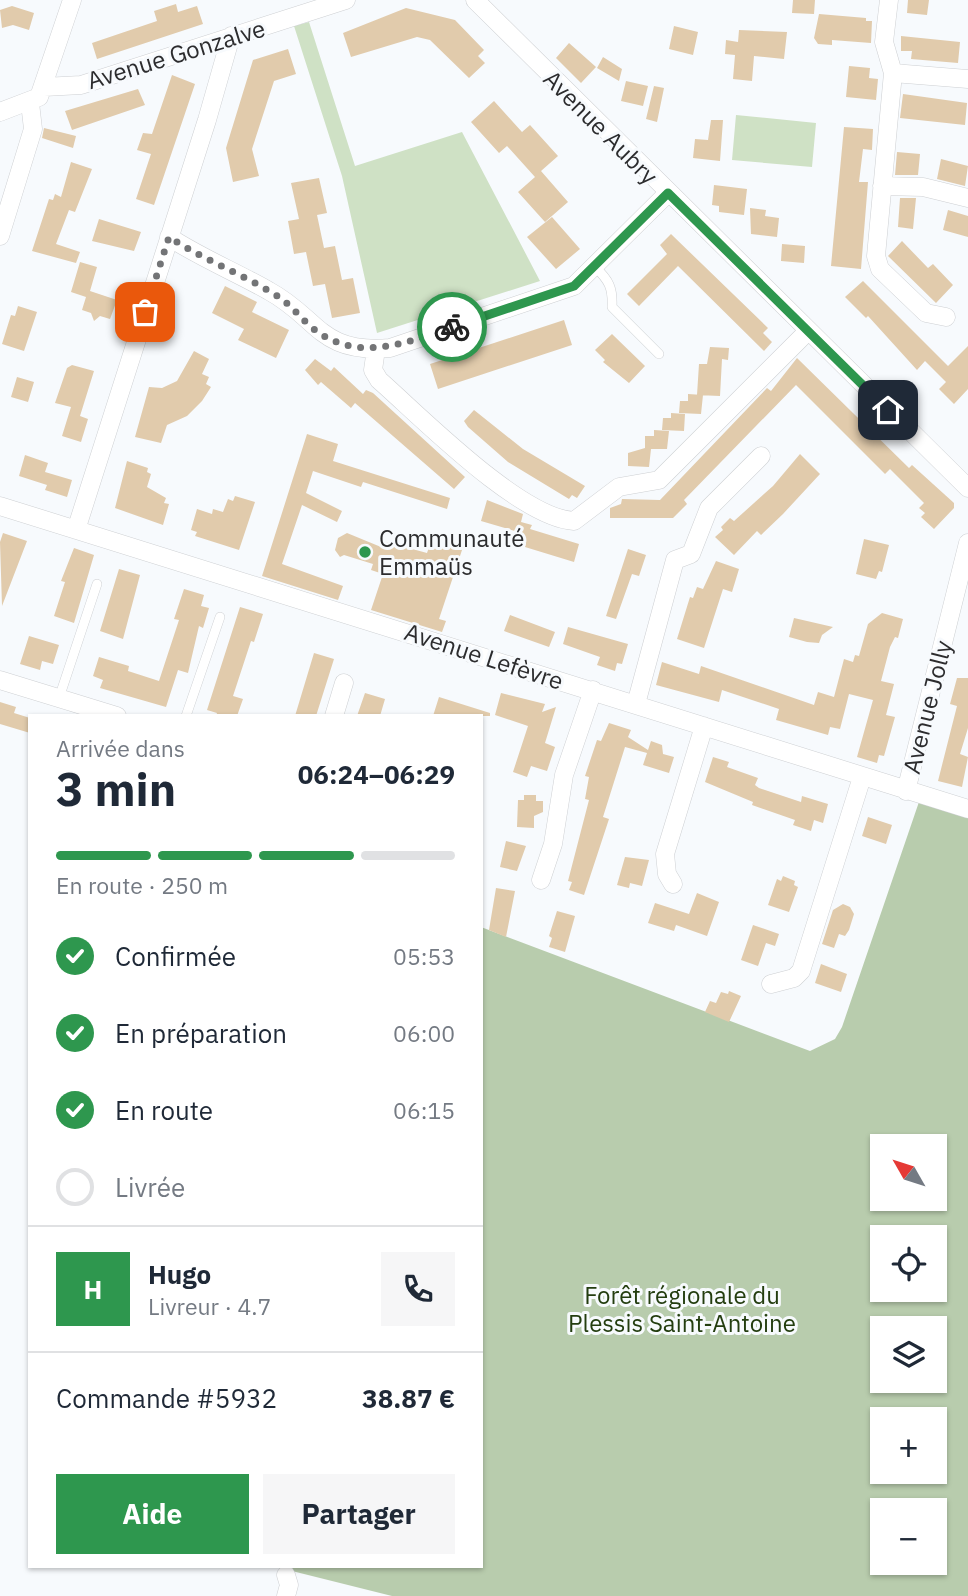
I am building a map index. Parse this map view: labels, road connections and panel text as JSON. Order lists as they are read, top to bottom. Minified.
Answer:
{"streets":{"street":["Avenue Gonzalve","Avenue Aubry","Avenue Lefèvre","Avenue Jolly"]},"crossings":[["Avenue Lefèvre","Avenue Jolly"]],"parks":["Forêt régionale du Plessis Saint-Antoine"],"places":["Communauté Emmaüs"],"north":"top left","page":{"heading":["3 min","Arrivée dans","06:24–06:29"],"panel":["Hugo","Livreur · 4.7","Commande #5932","38.87 €"],"bar":"En route · 250 m","list":[["Confirmée","05:53"],["En préparation","06:00"],["En route","06:15"],"Livrée"],"map_buttons":["+","−"],"round":"H","buttons":["Aide","Partager"]}}
